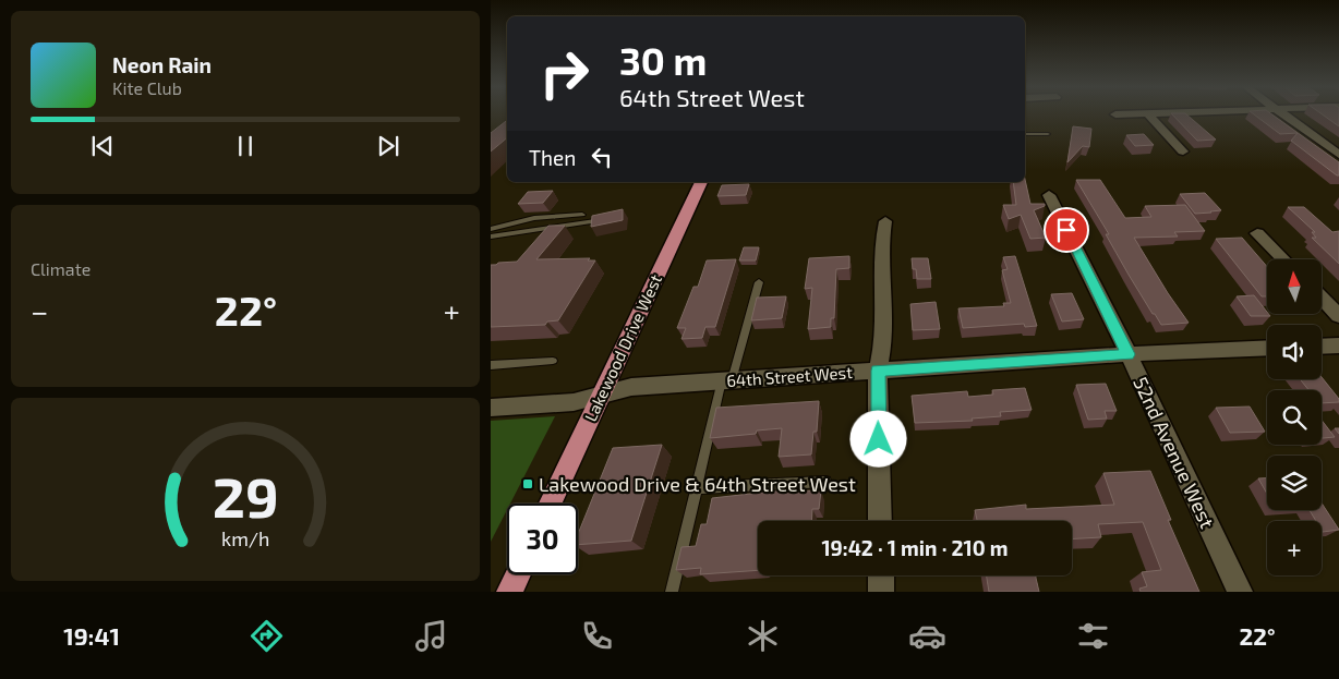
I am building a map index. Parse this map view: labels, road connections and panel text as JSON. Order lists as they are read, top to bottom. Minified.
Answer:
{"streets":{"main road":["Lakewood Drive West"],"street":["64th Street West","52nd Avenue West"]},"crossings":[["Lakewood Drive West","64th Street West"],["64th Street West","52nd Avenue West"]],"places":{"transit":["Lakewood Drive & 64th Street West"]},"north":"top","page":{"turn":["30 m","64th Street West"],"song":["Neon Rain","Kite Club"],"then":"Then","tile":"Climate","map_buttons":"+","heat":["−","22°","+"],"limit":"30","trip":"19:42 · 1 min · 210 m","tabs":["19:41","22°"],"gauge":["29","km/h"]}}
